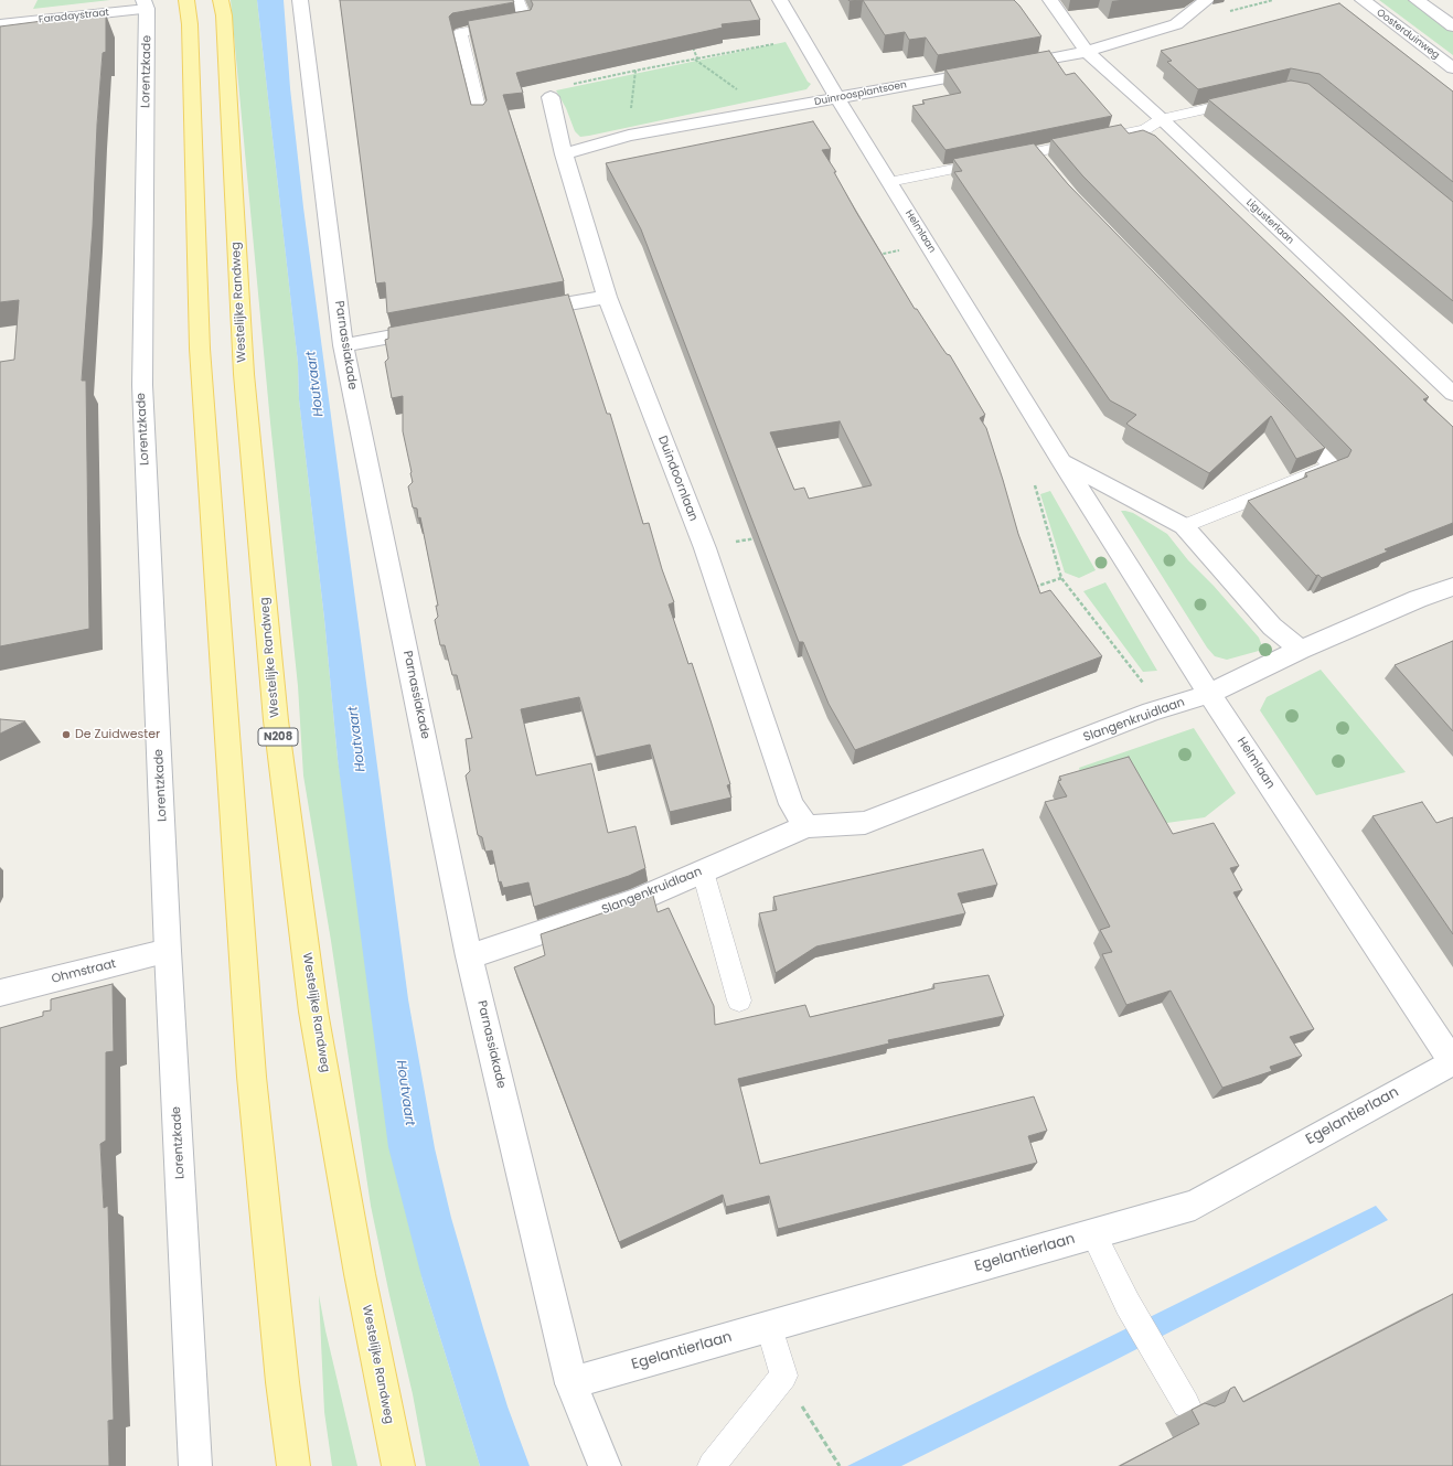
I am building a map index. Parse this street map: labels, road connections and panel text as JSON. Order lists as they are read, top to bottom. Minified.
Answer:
{"streets":{"main road":["Westelijke Randweg","N208"],"street":["Faradaystraat","Oosterduinweg","Lorentzkade","Duinroosplantsoen","Ligusterlaan","Helmlaan","Parnassiakade","Duindoornlaan","Slangenkruidlaan","Ohmstraat","Egelantierlaan"]},"crossings":[["Faradaystraat","Lorentzkade"],["Lorentzkade","Ohmstraat"],["Duinroosplantsoen","Helmlaan"],["Duinroosplantsoen","Duindoornlaan"],["Helmlaan","Slangenkruidlaan"],["Helmlaan","Egelantierlaan"],["Parnassiakade","Slangenkruidlaan"],["Parnassiakade","Egelantierlaan"],["Duindoornlaan","Slangenkruidlaan"]],"water":["Houtvaart"],"places":["De Zuidwester"]}
